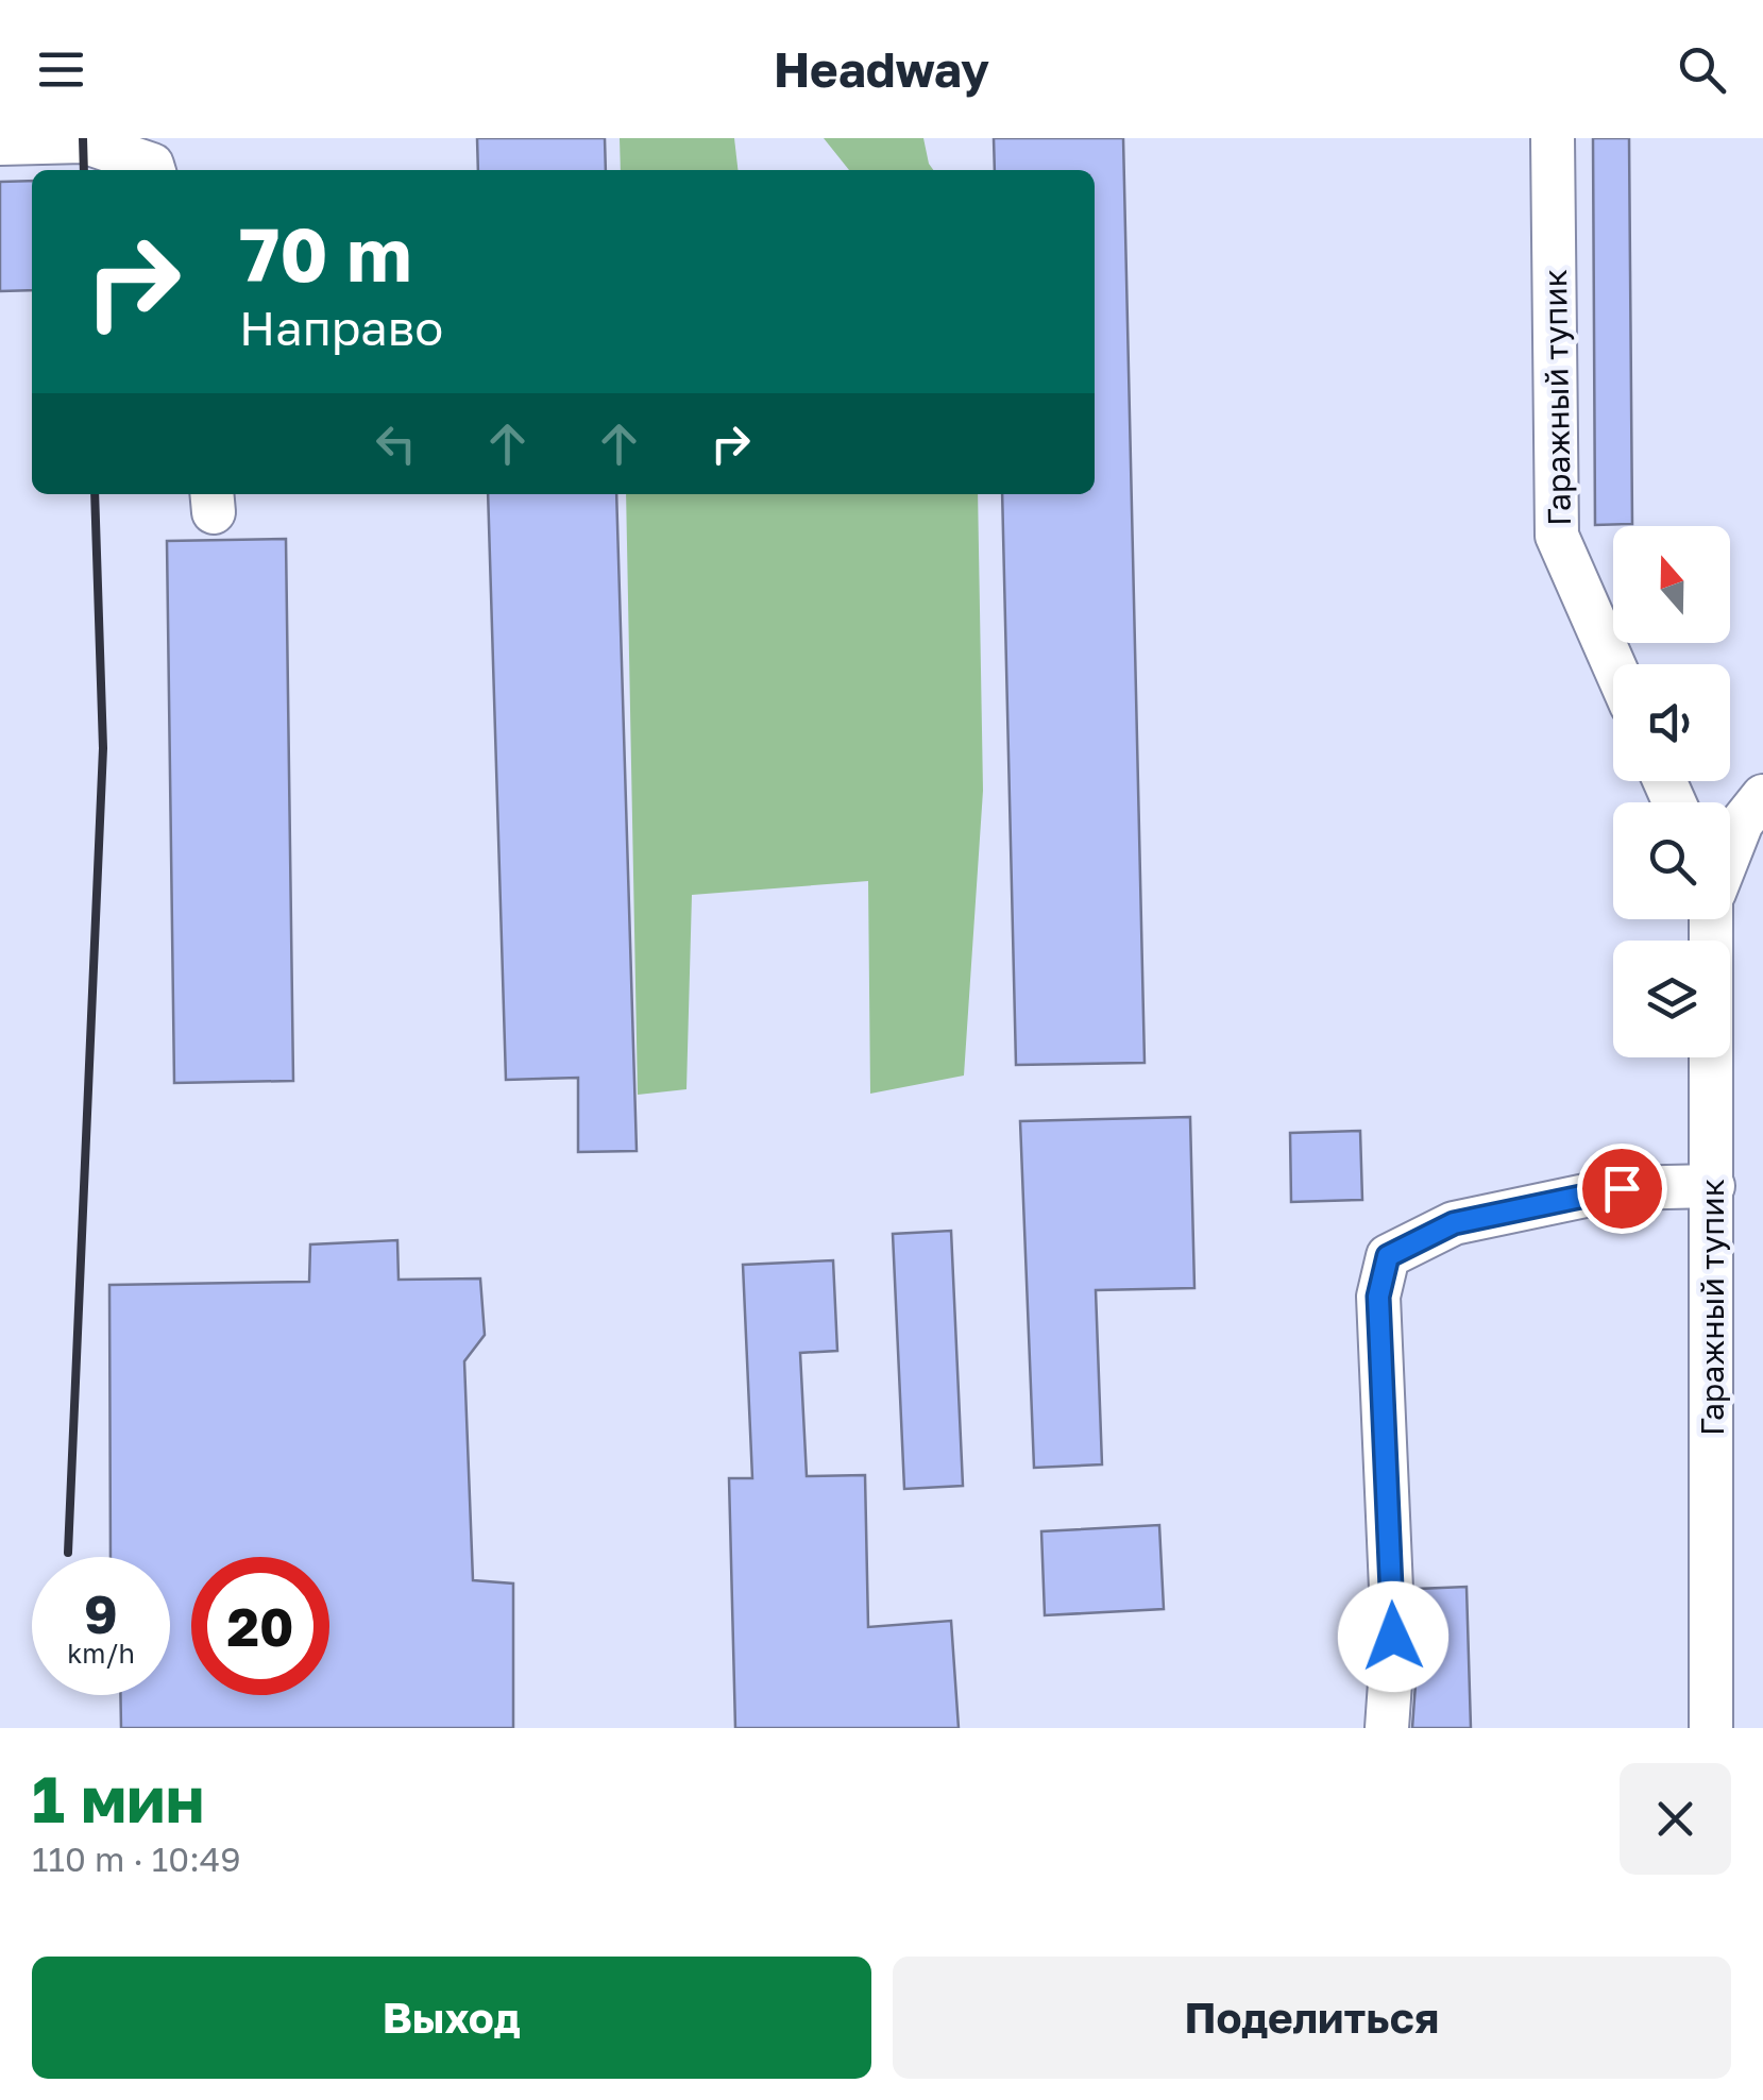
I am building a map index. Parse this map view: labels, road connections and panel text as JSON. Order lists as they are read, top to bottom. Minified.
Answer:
{"streets":{"street":["Гаражный тупик"]},"north":"top","page":{"header":"Headway","turn":["70 m","Направо"],"speed":"9 km/h","limit":"20","heading":["1 мин","110 m · 10:49"],"buttons":["Выход","Поделиться"]}}
